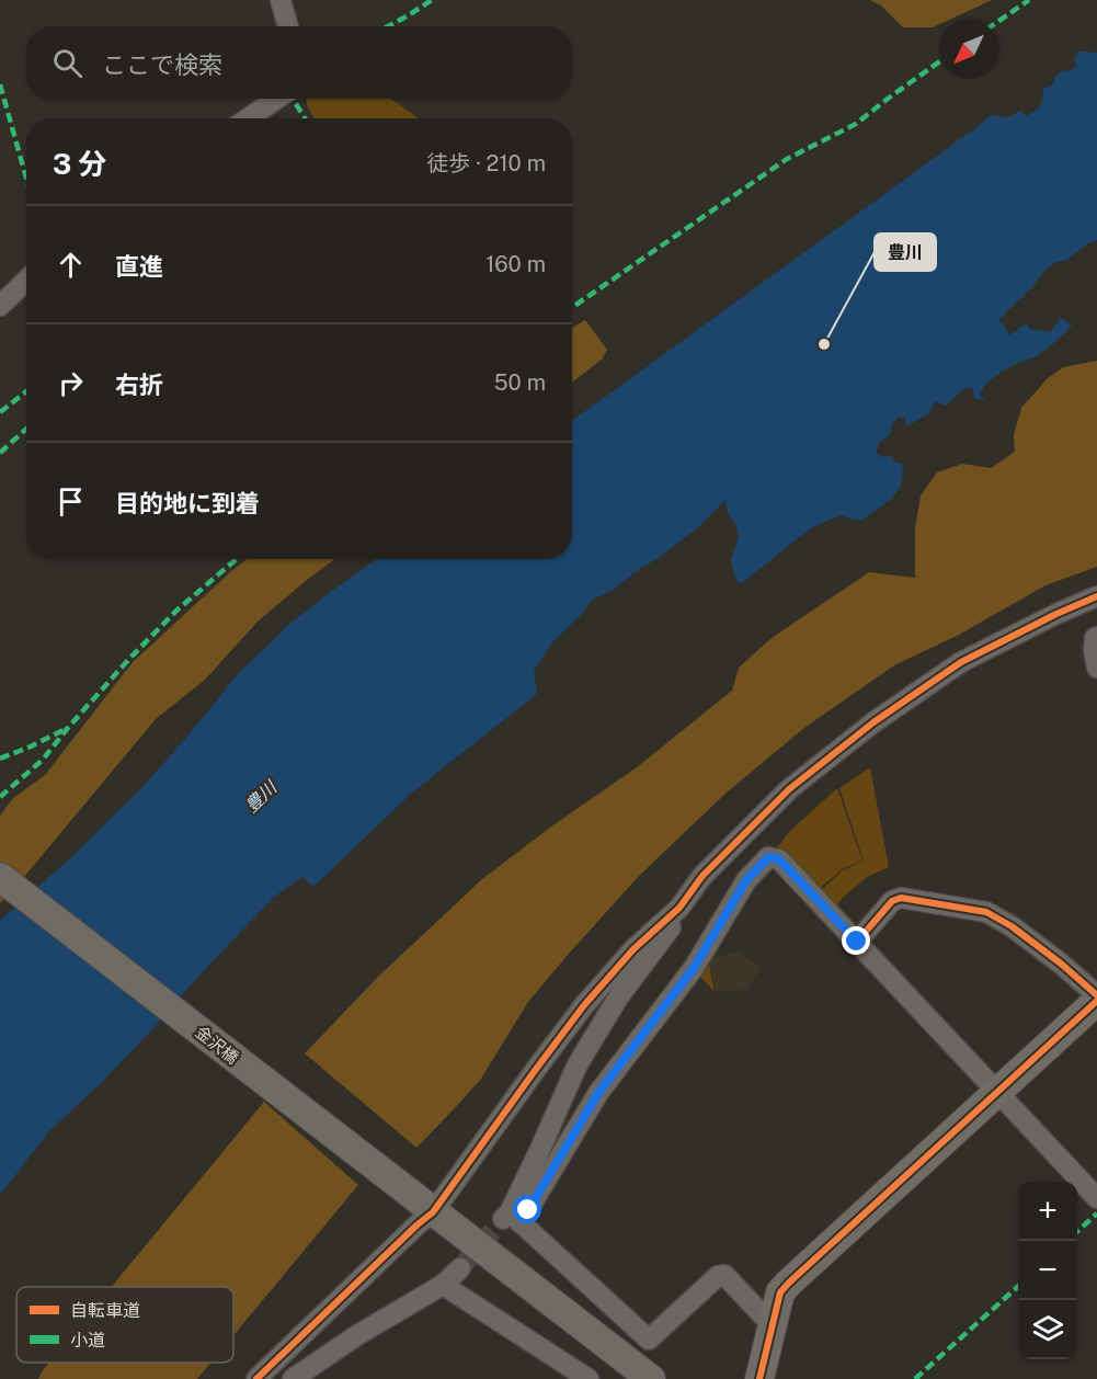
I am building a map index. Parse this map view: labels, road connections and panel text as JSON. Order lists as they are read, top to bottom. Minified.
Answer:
{"streets":{"main road":["金沢橋"]},"water":["豊川"],"places":["豊川"],"legend":["自転車道","小道"],"north":"bottom left","page":{"search":"ここで検索","heading":["3 分","徒歩 · 210 m"],"list":[["直進","160 m"],["右折","50 m"],"目的地に到着"],"map_buttons":["+","−"]}}
